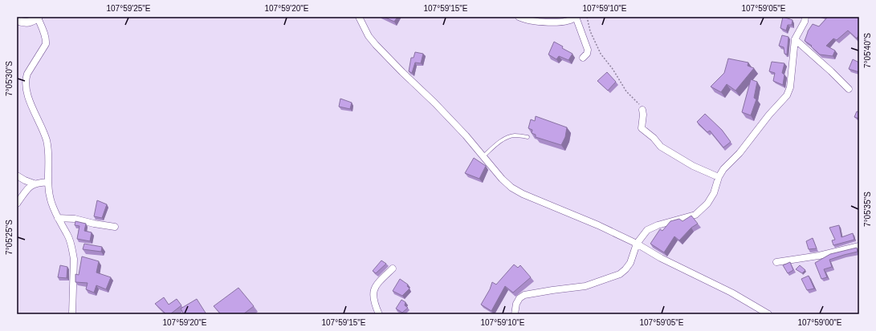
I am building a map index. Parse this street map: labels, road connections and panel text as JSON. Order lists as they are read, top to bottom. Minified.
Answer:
{"coordinates":["107°59'25\"E","107°59'20\"E","107°59'15\"E","107°59'10\"E","107°59'05\"E","7°05'40\"S","7°05'30\"S","7°05'35\"S","7°05'25\"S","107°59'00\"E"]}
